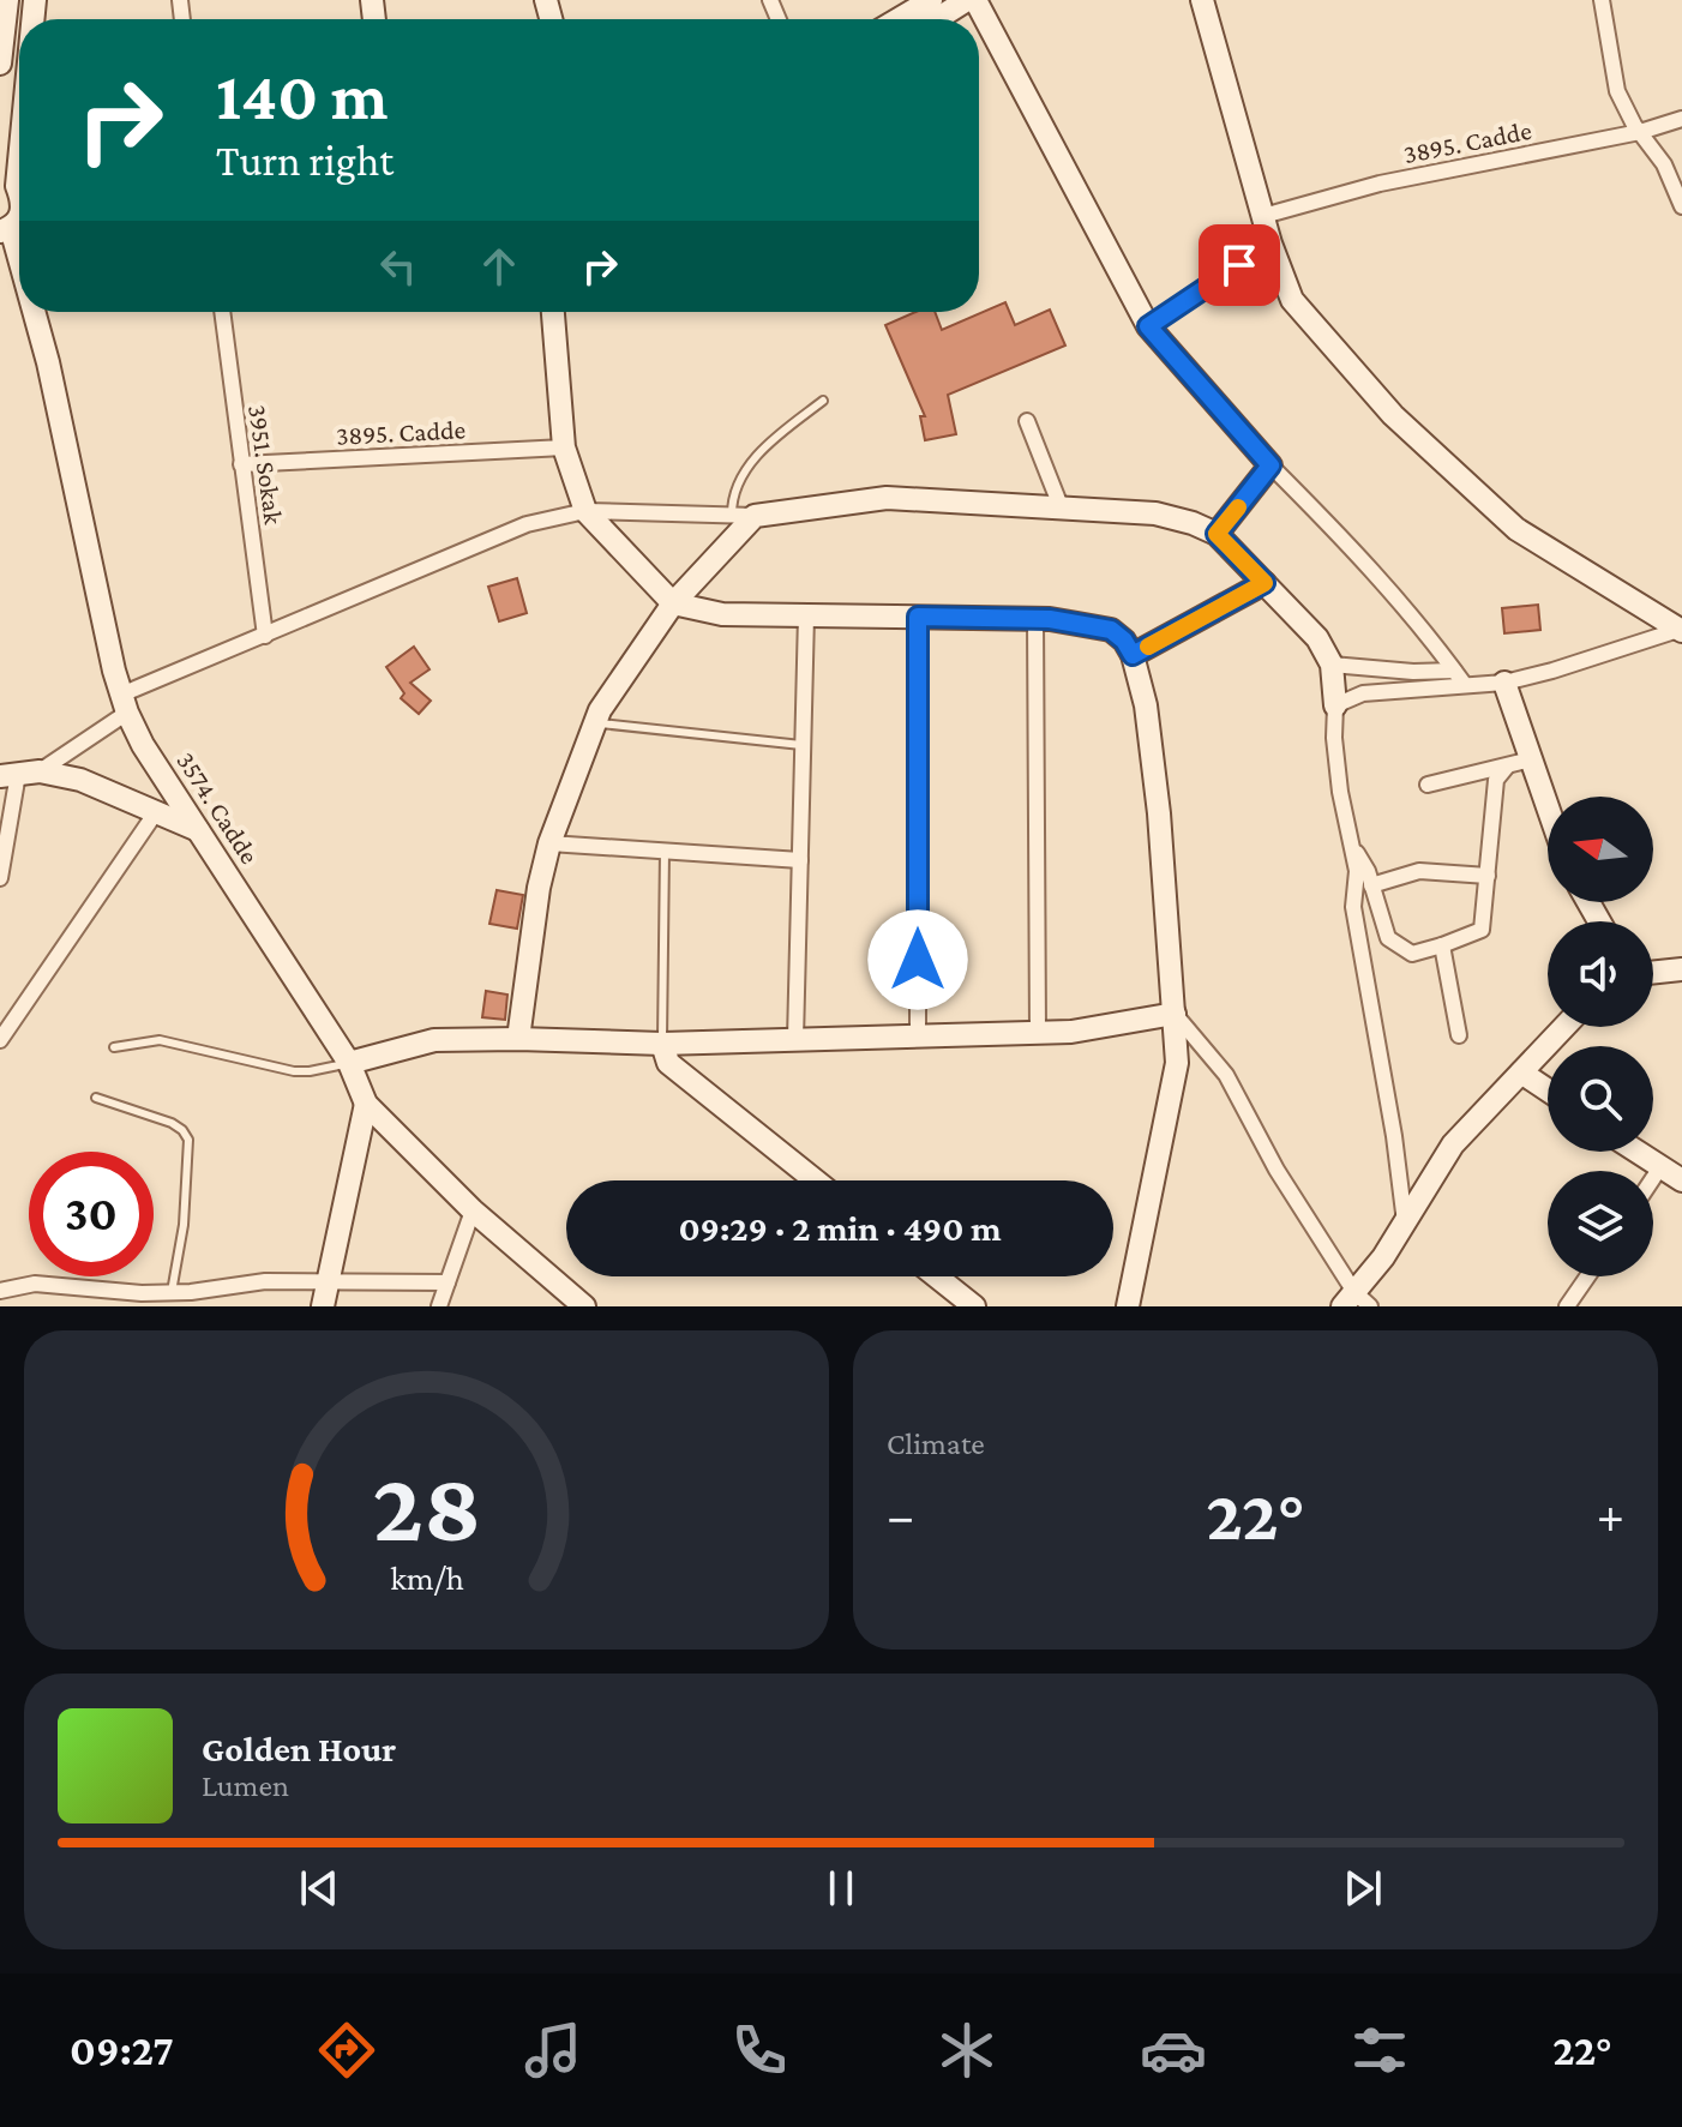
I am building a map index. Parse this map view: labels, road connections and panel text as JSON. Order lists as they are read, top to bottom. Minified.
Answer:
{"streets":{"street":["3895. Cadde","3951. Sokak","3574. Cadde"]},"crossings":[["3895. Cadde","3951. Sokak"]],"north":"left","page":{"turn":["140 m","Turn right"],"limit":"30","trip":"09:29 · 2 min · 490 m","tile":"Climate","heat":["−","22°","+"],"song":["Golden Hour","Lumen"],"tabs":["09:27","22°"],"gauge":["28","km/h"]}}
